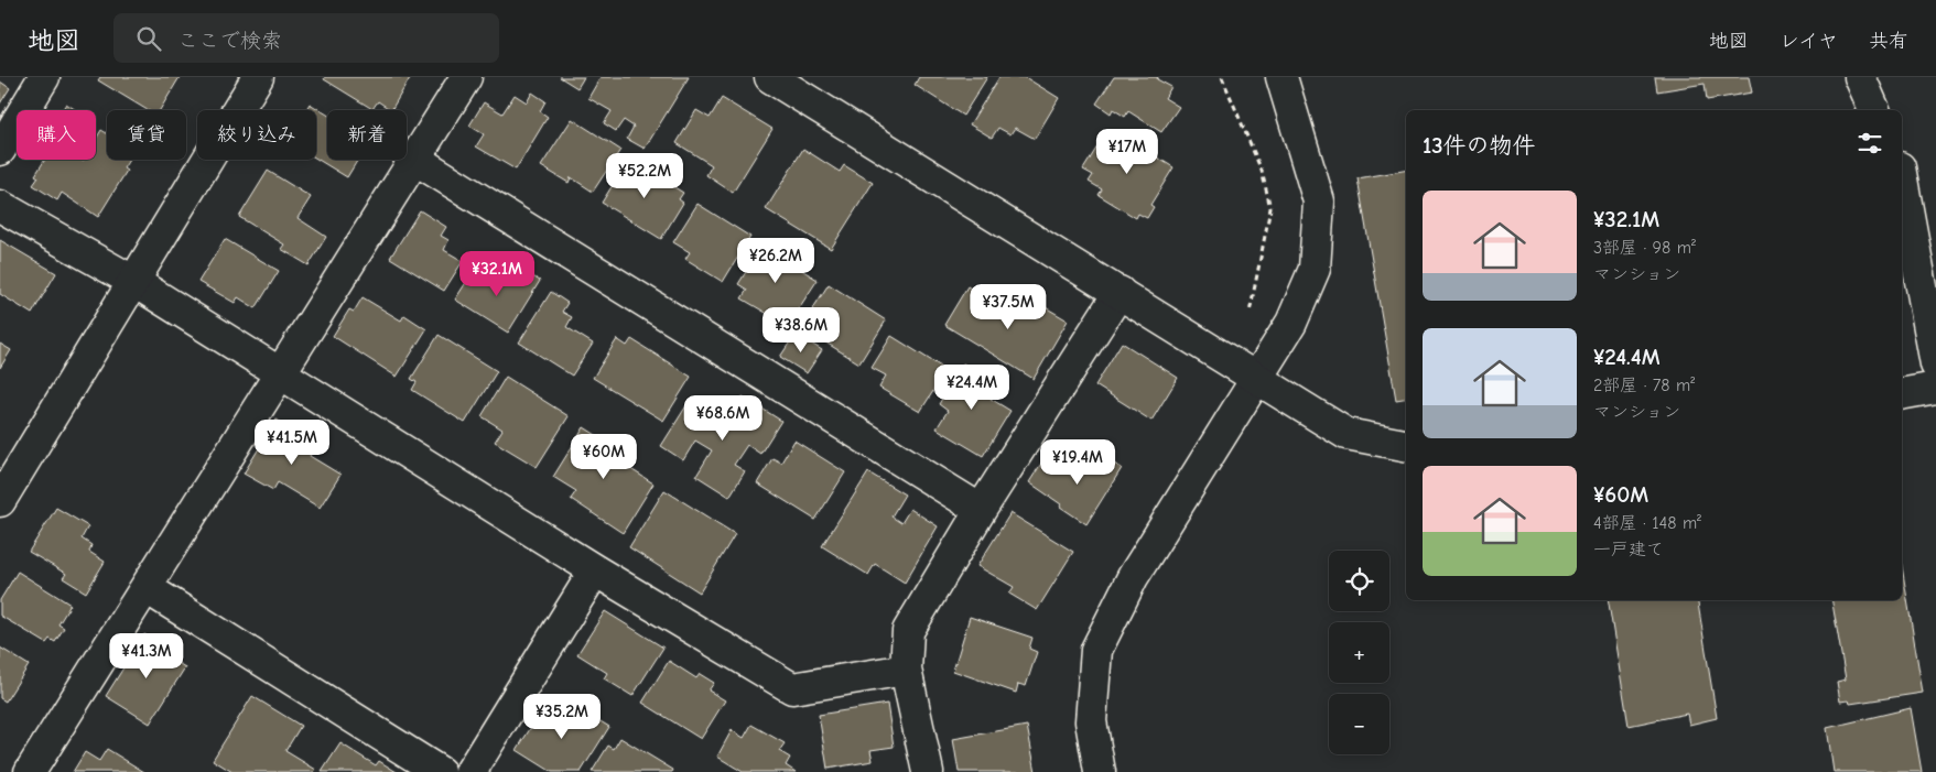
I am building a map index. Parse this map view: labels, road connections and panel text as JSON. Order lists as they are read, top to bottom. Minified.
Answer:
{"page":{"header":"地図","search":"ここで検索","nav":["地図","レイヤ","共有"],"chip":["購入","賃貸","絞り込み","新着"],"heading":"13件の物件","price":["¥17M","¥52.2M","¥26.2M","¥32.1M","¥37.5M","¥38.6M","¥24.4M","¥68.6M","¥41.5M","¥60M","¥19.4M","¥41.3M","¥35.2M"],"list":[{"name":"¥32.1M","note":"3部屋 · 98 m² · マンション"},{"name":"¥24.4M","note":"2部屋 · 78 m² · マンション"},{"name":"¥60M","note":"4部屋 · 148 m² · 一戸建て"}],"map_buttons":["+","−"]}}
